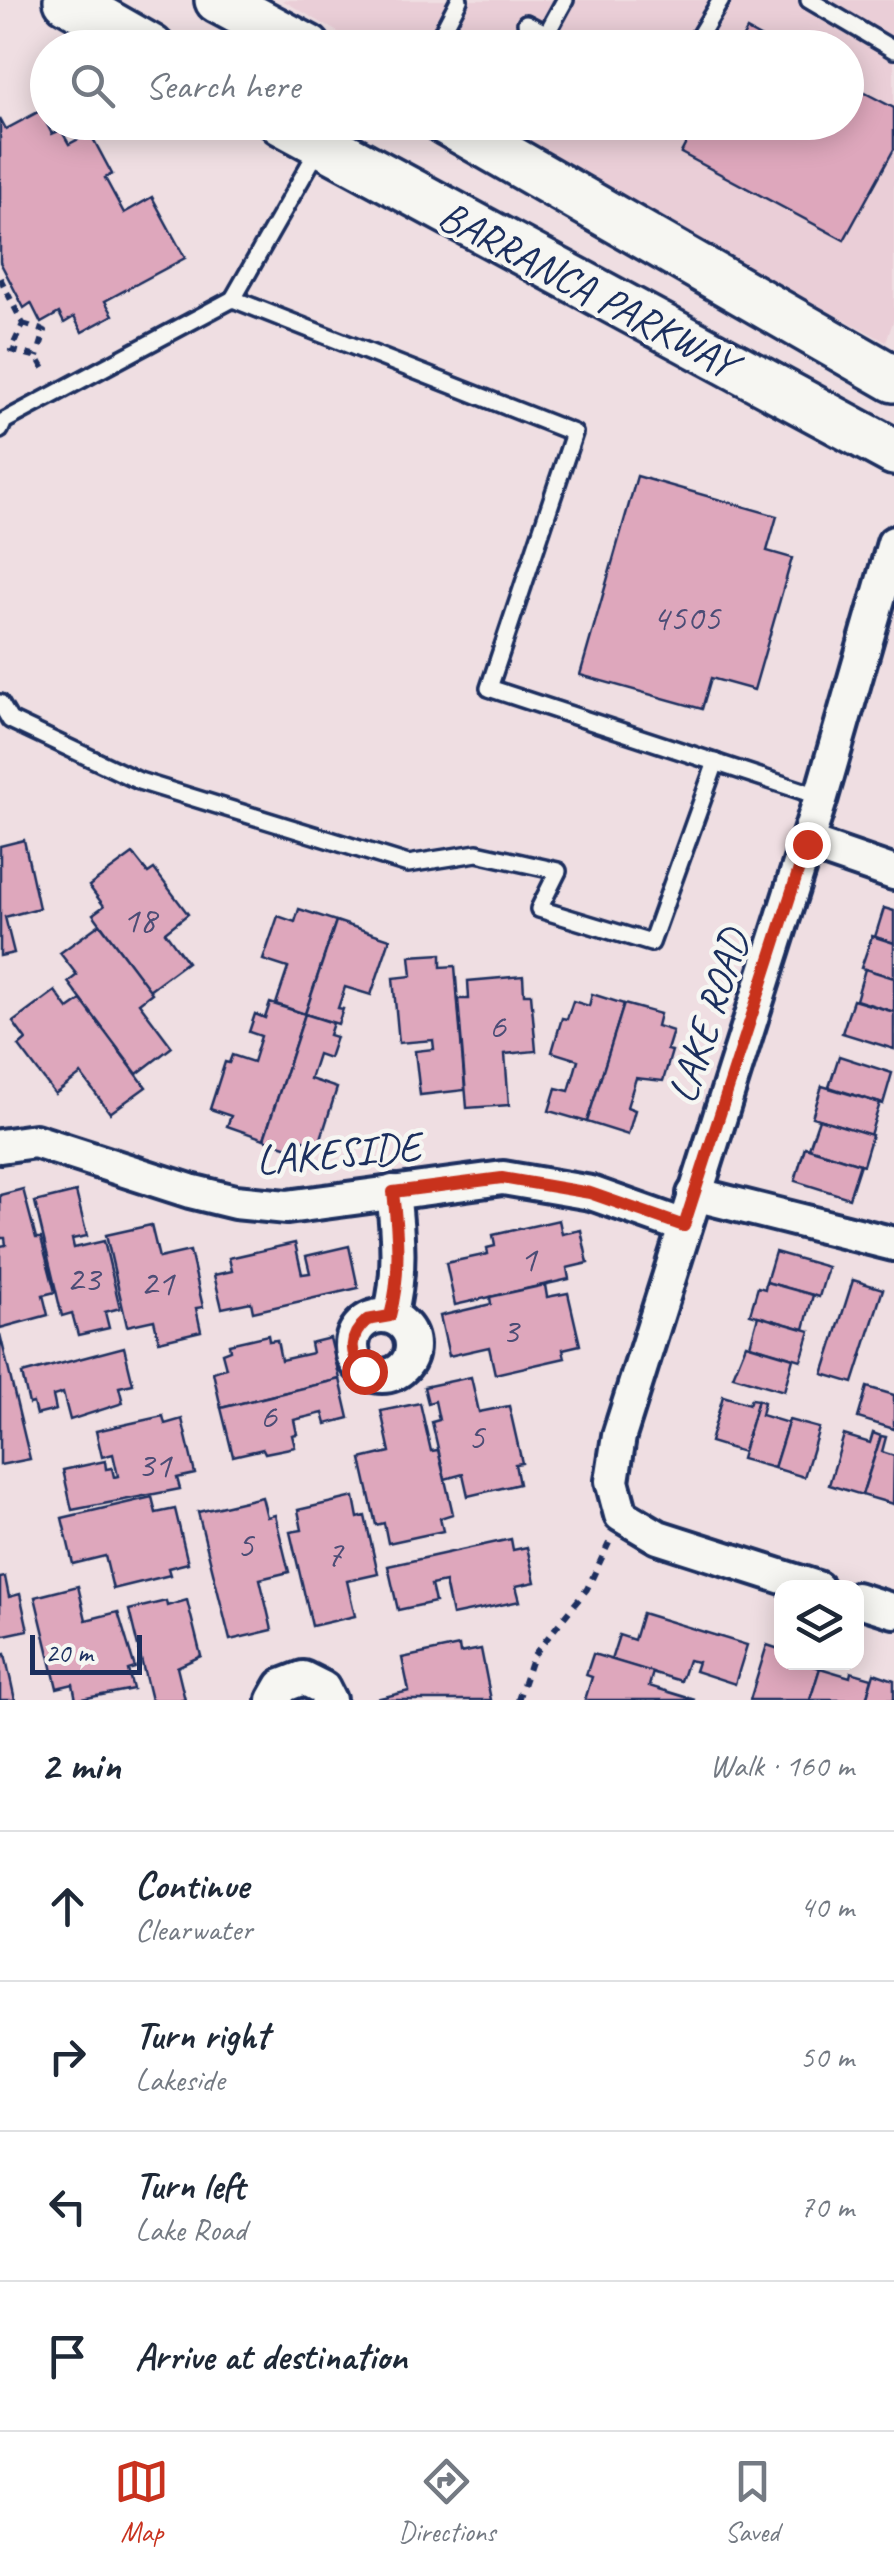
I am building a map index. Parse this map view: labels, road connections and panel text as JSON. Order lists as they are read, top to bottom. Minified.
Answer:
{"streets":{"main road":["BARRANCA PARKWAY"],"street":["LAKE ROAD","LAKESIDE"]},"crossings":[["LAKE ROAD","LAKESIDE"]],"house_numbers":["4505","18","6","1","23","21","3","6","5","31","5","7"],"scale_bar":"20 m","page":{"search":"Search here","scale":"20 m","heading":["2 min","Walk · 160 m"],"list":[["Continue","Clearwater","40 m"],["Turn right","Lakeside","50 m"],["Turn left","Lake Road","70 m"],"Arrive at destination"],"nav":["Map","Directions","Saved"]}}
